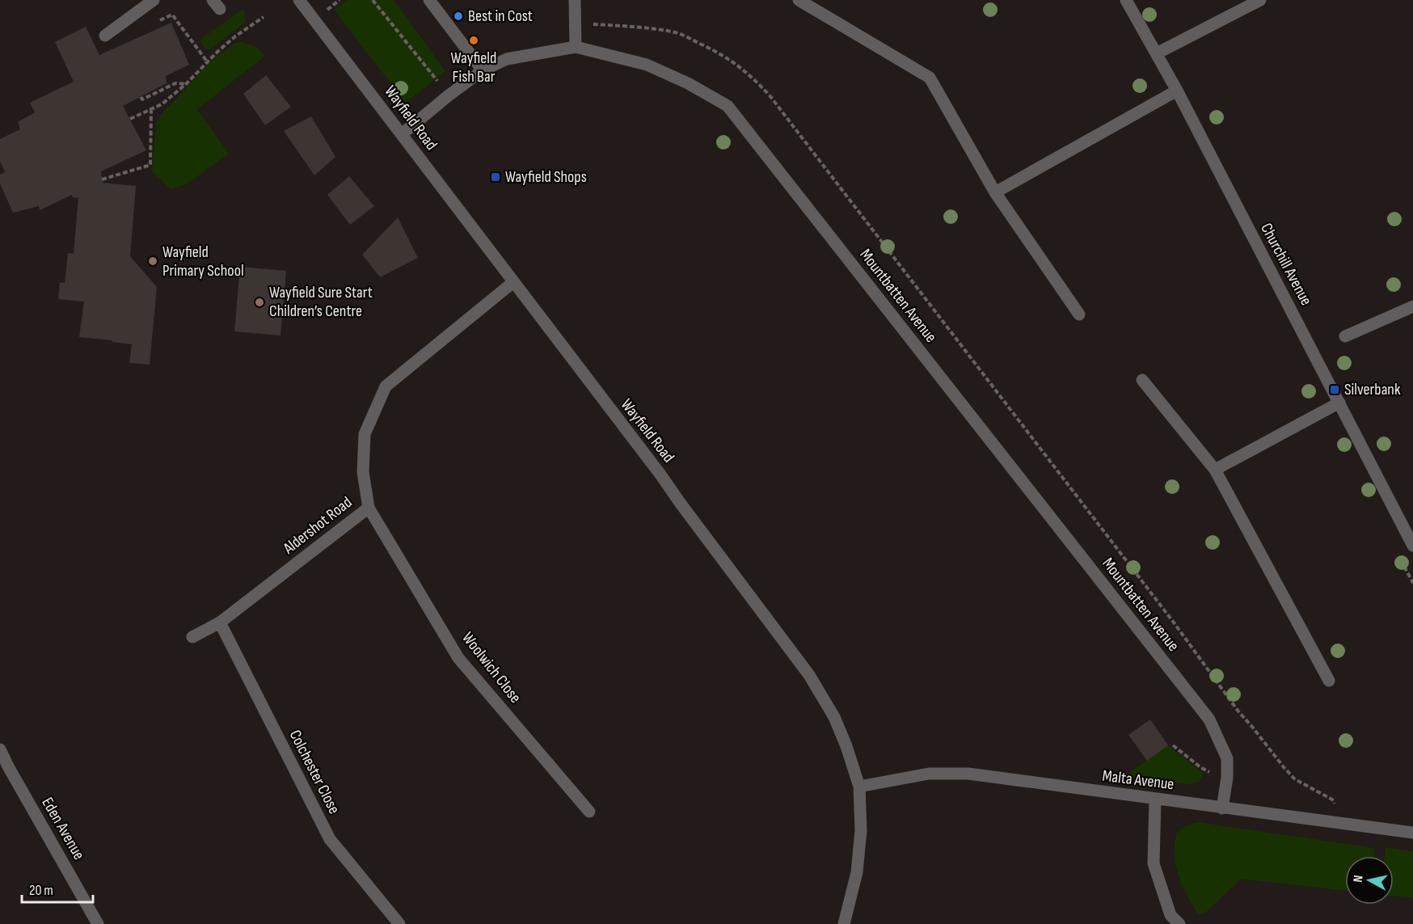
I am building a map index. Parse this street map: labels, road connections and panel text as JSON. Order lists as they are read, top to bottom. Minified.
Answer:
{"streets":{"street":["Wayfield Road","Churchill Avenue","Mountbatten Avenue","Aldershot Road","Woolwich Close","Colchester Close","Malta Avenue","Eden Avenue"]},"crossings":[["Wayfield Road","Mountbatten Avenue"],["Wayfield Road","Aldershot Road"],["Wayfield Road","Malta Avenue"],["Mountbatten Avenue","Malta Avenue"],["Aldershot Road","Woolwich Close"],["Aldershot Road","Colchester Close"]],"places":{"other":["Best in Cost","Wayfield Fish Bar","Wayfield Primary School","Wayfield Sure Start Children’s Centre"],"transit":["Wayfield Shops","Silverbank"]},"scale_bar":"20 m","north":"left"}
